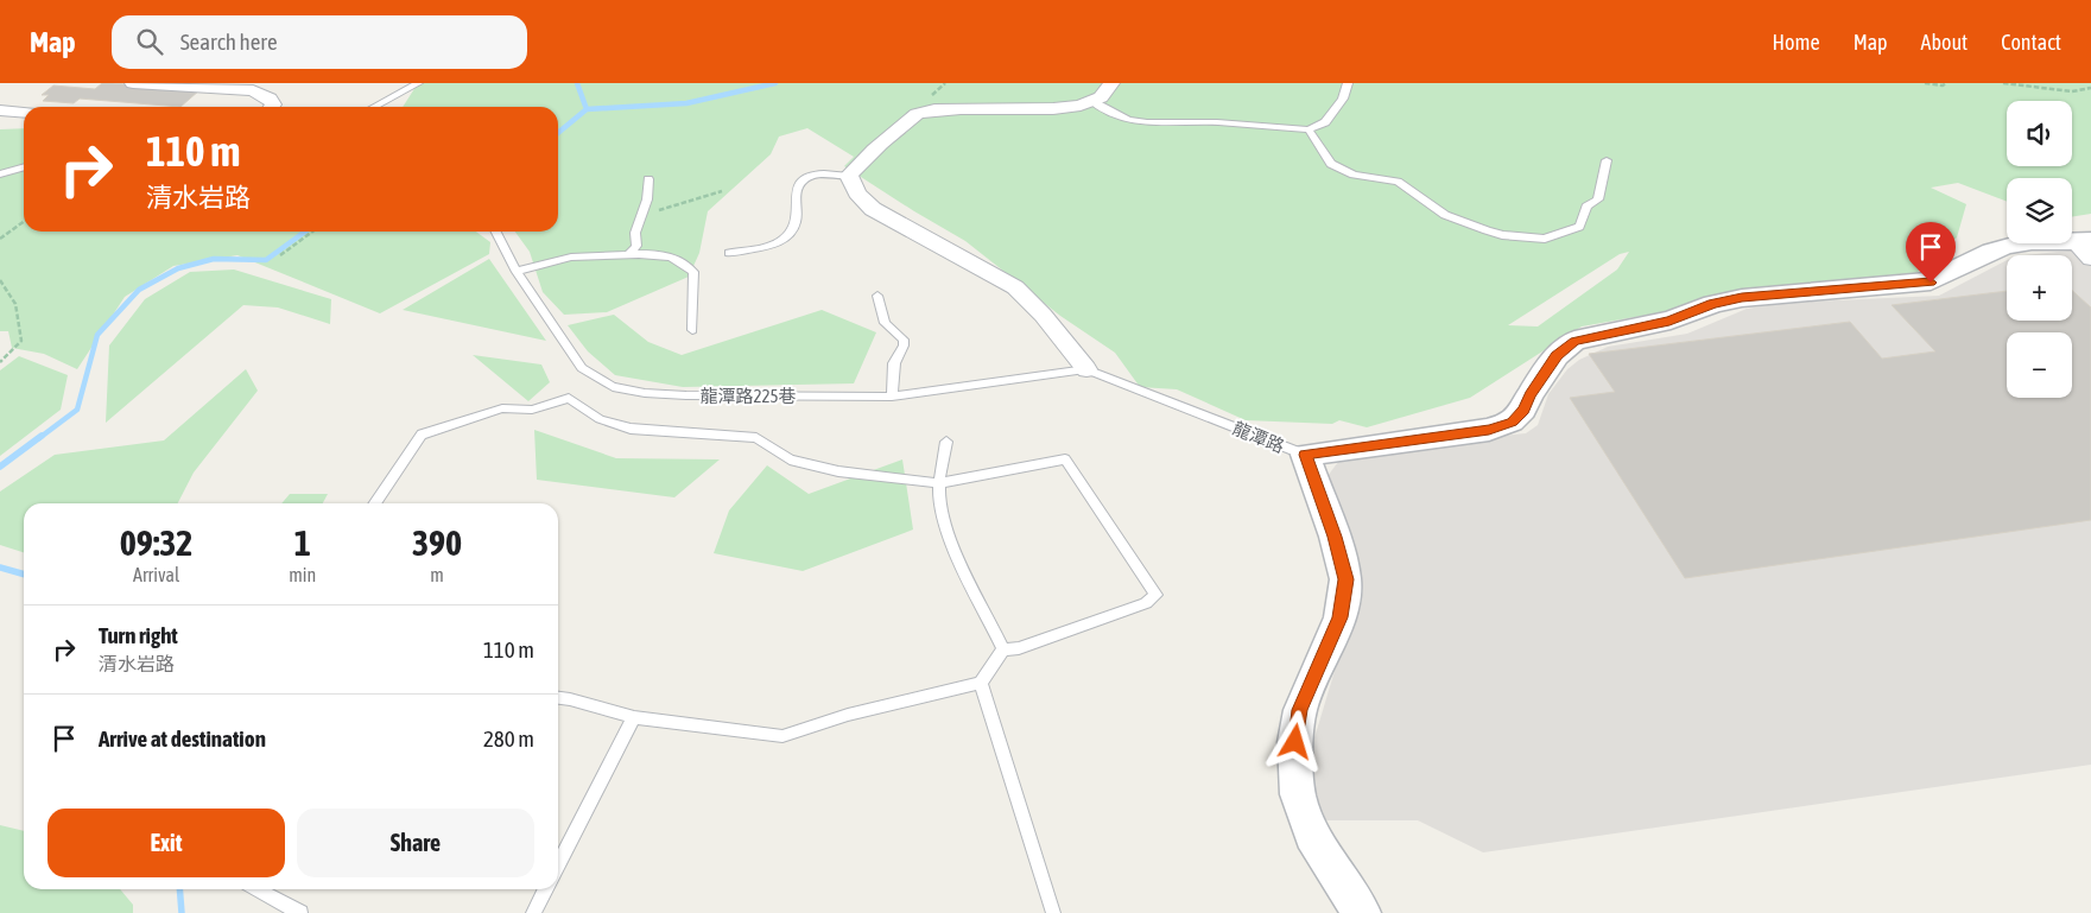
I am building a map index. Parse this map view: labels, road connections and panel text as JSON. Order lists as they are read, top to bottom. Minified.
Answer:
{"streets":{"street":["龍潭路"],"lane":["龍潭路225巷"]},"crossings":[["龍潭路225巷","龍潭路"]],"page":{"header":"Map","search":"Search here","nav":["Home","Map","About","Contact"],"map_buttons":["+","−"],"turn":["110 m","清水岩路"],"eta":["09:32","Arrival","1","min","390","m"],"list":[{"name":"Turn right","note":"清水岩路","value":"110 m"},{"name":"Arrive at destination","value":"280 m"}],"buttons":["Exit","Share"]}}
